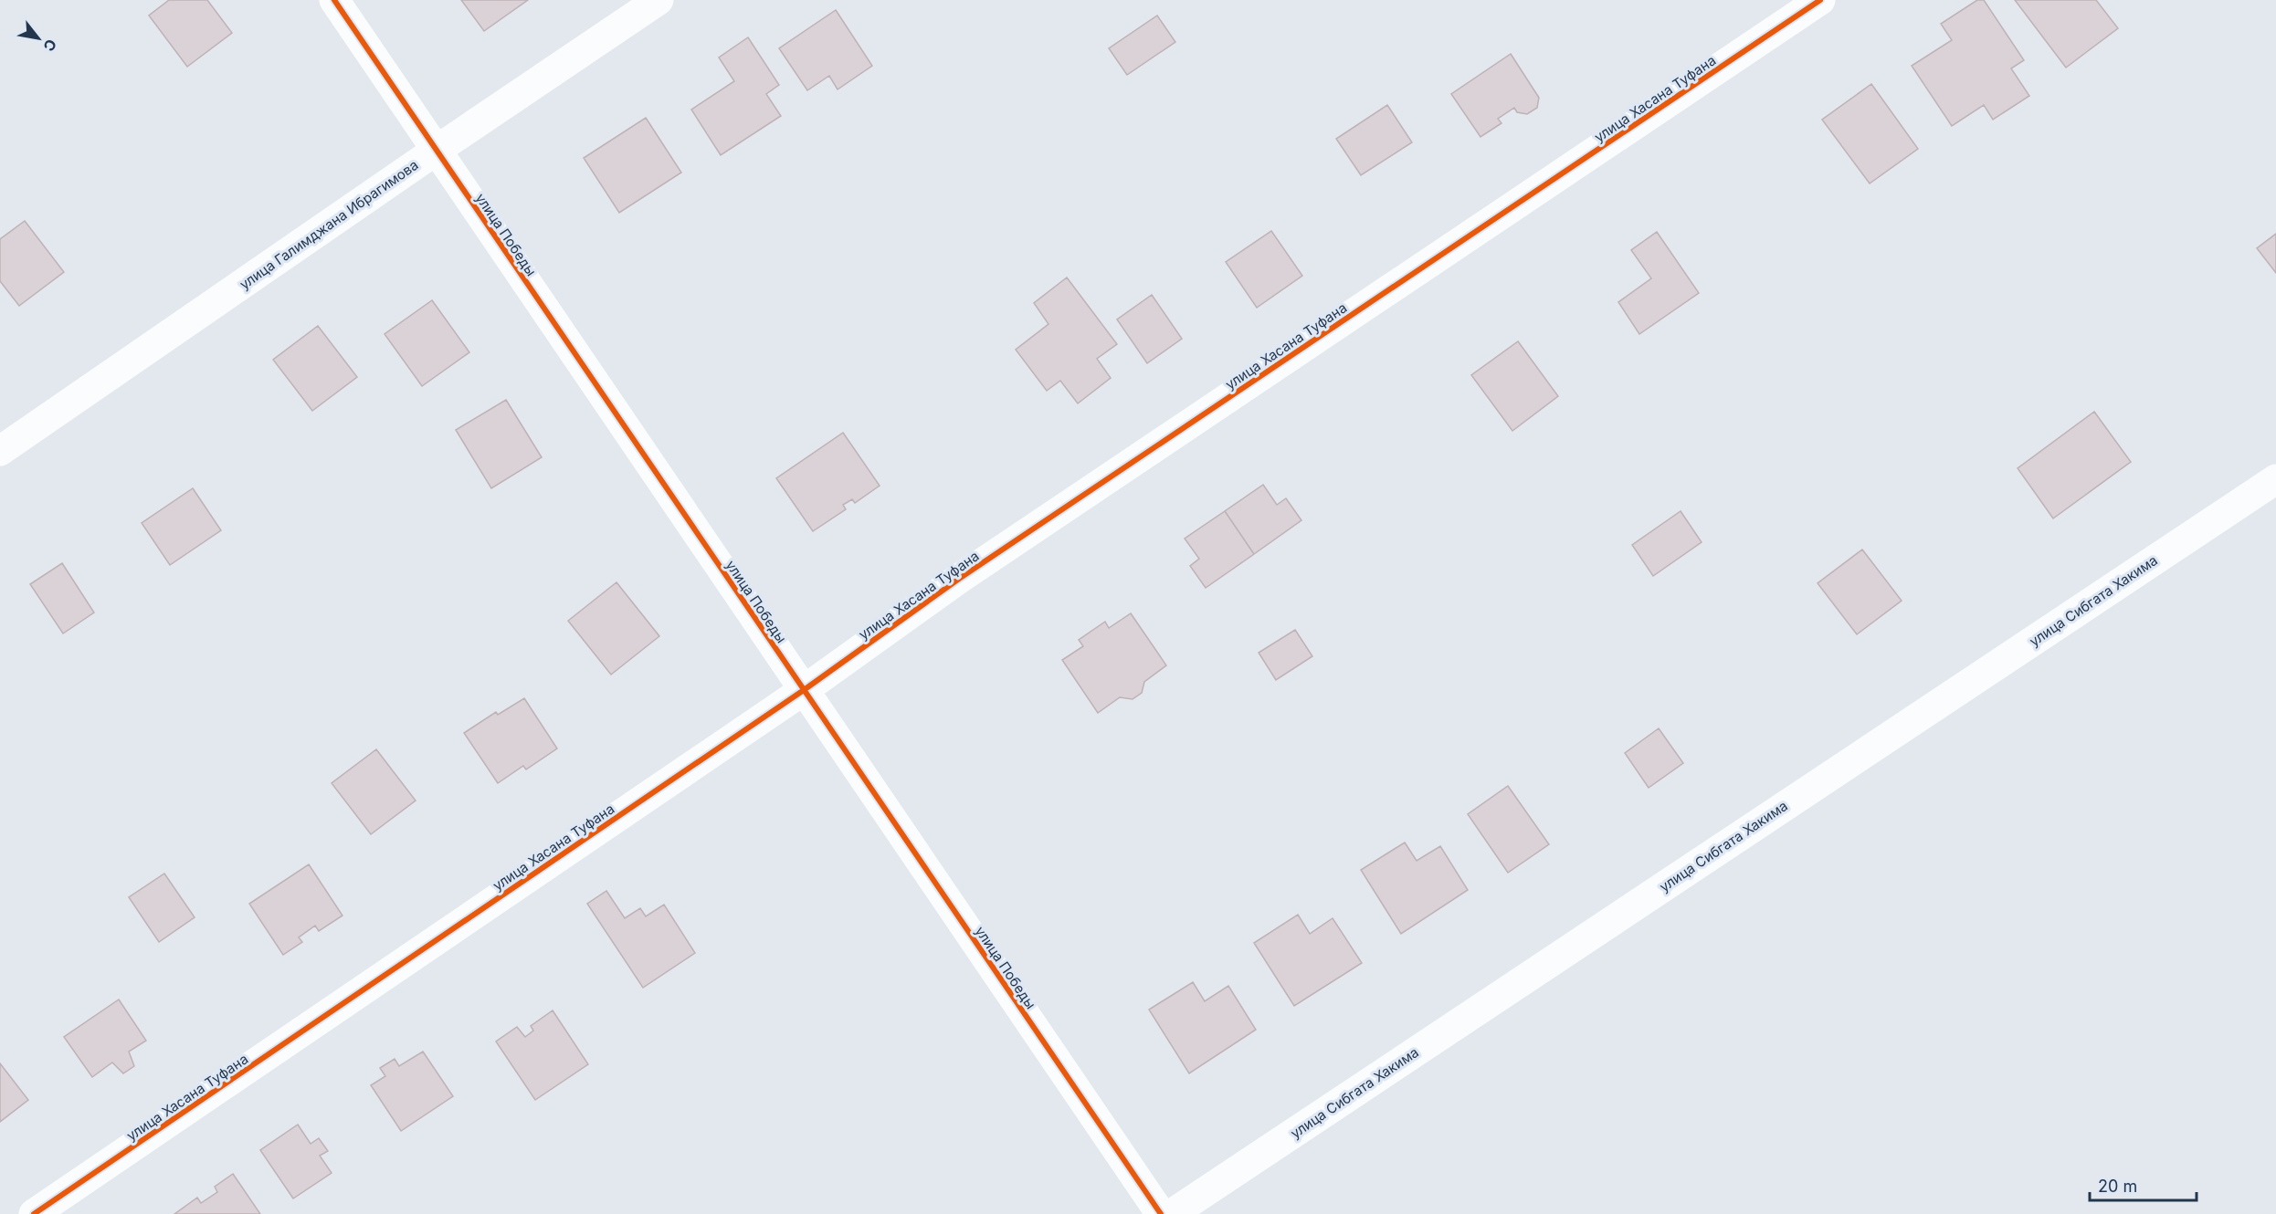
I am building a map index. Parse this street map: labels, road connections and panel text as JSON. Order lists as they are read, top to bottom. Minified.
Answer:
{"streets":{"street":["улица Хасана Туфана","улица Галимджана Ибрагимова","улица Победы","улица Сибгата Хакима"]},"crossings":[["улица Хасана Туфана","улица Победы"],["улица Галимджана Ибрагимова","улица Победы"]],"scale_bar":"20 m","north":"bottom right"}
